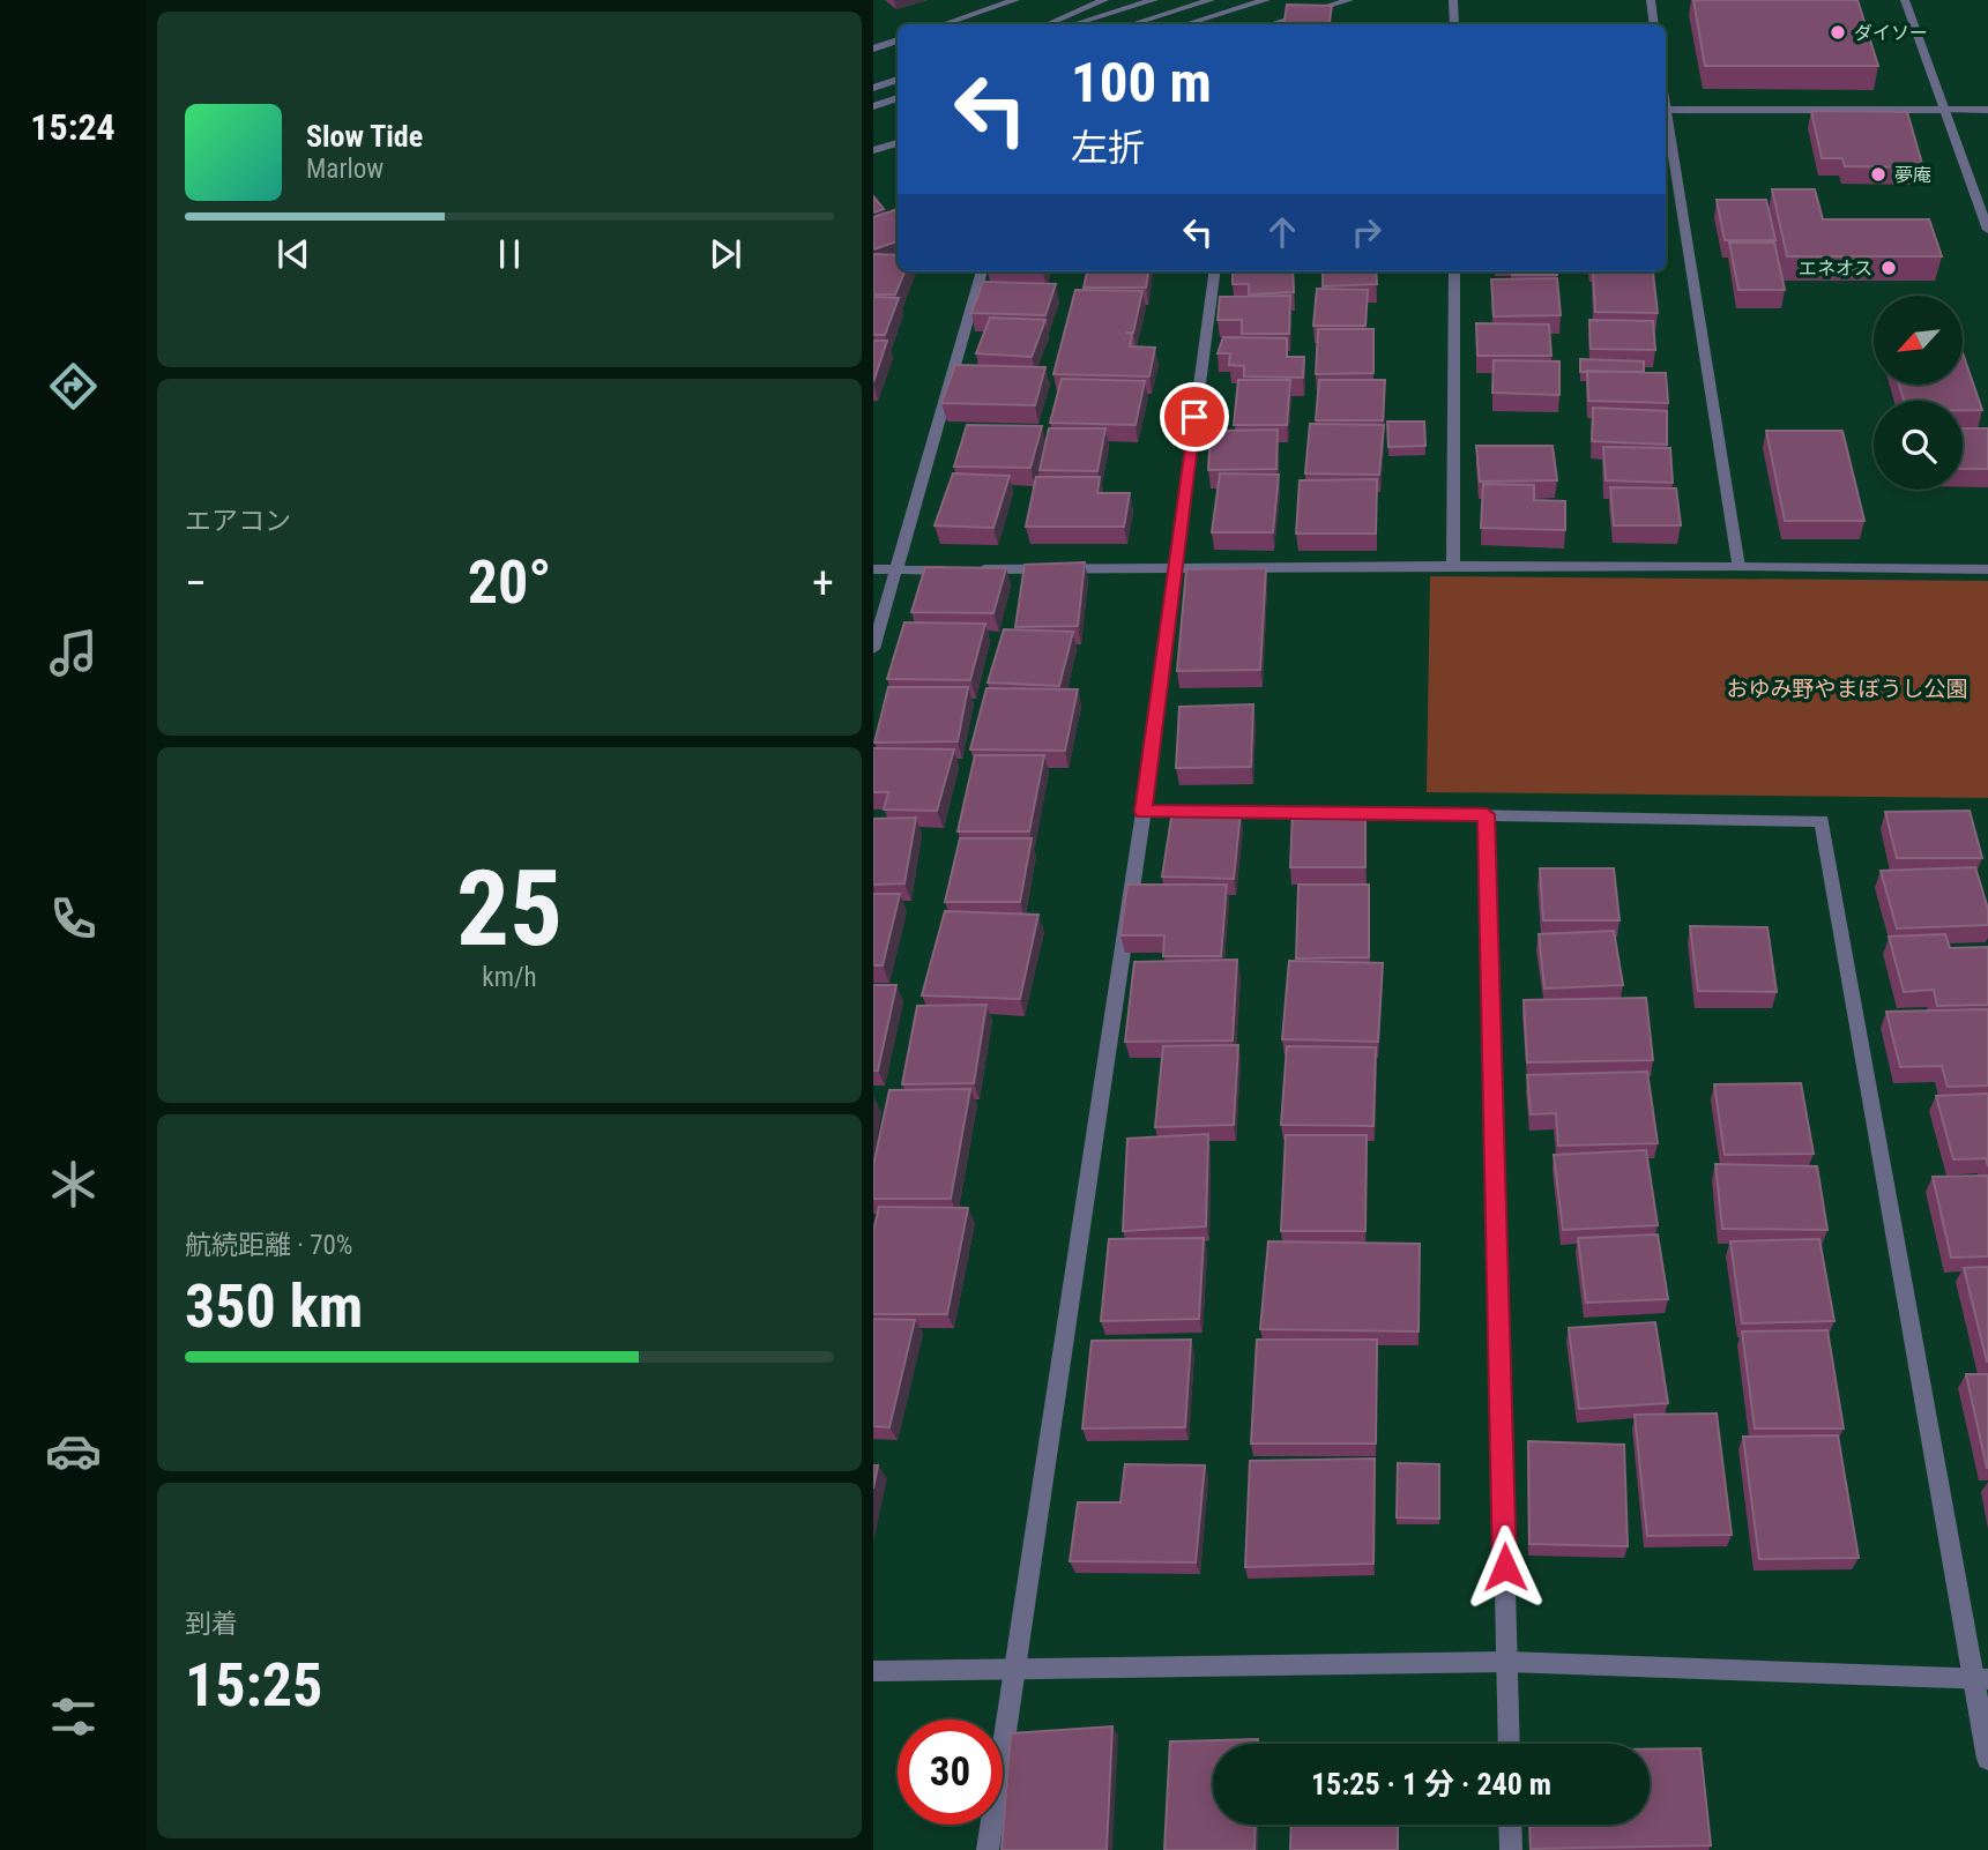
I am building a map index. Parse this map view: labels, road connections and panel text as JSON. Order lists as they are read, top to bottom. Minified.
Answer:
{"parks":["おゆみ野やまぼうし公園"],"places":["ダイソー","夢庵","エネオス"],"north":"bottom left","page":{"tabs":"15:24","turn":["100 m","左折"],"song":["Slow Tide","Marlow"],"tile":["エアコン",["25","km/h"],["航続距離 · 70%","350 km"],["到着","15:25"]],"heat":["−","20°","+"],"limit":"30","trip":"15:25 · 1 分 · 240 m"}}
